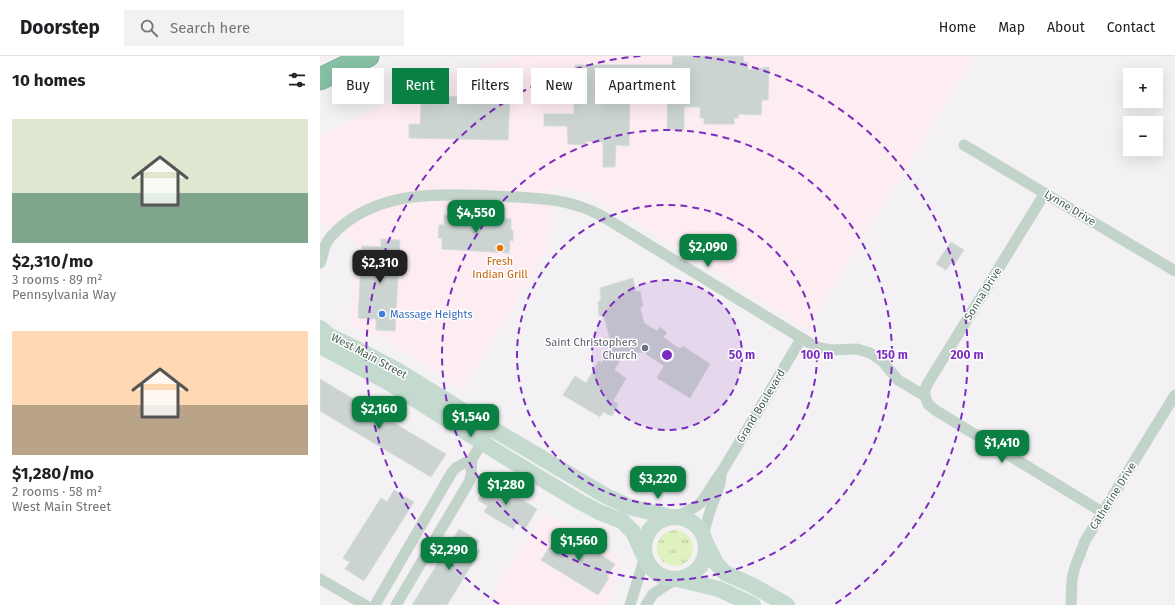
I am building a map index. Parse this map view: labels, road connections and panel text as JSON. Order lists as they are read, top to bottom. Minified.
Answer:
{"streets":{"main road":["West Main Street"],"street":["Lynne Drive","Sonna Drive","Grand Boulevard","Catherine Drive"]},"crossings":[["Lynne Drive","Sonna Drive"],["West Main Street","Grand Boulevard"]],"places":["Fresh Indian Grill","Massage Heights","Saint Christophers Church"],"page":{"header":"Doorstep","search":"Search here","nav":["Home","Map","About","Contact"],"heading":"10 homes","map_buttons":["+","−"],"chip":["Buy","Rent","Filters","New","Apartment"],"list":[{"name":"$2,310/mo","note":"3 rooms · 89 m² · Pennsylvania Way"},{"name":"$1,280/mo","note":"2 rooms · 58 m² · West Main Street"}],"price":["$4,550","$2,090","$2,310","$2,160","$1,540","$1,410","$3,220","$1,280","$1,560","$2,290"]},"rings":["50 m","100 m","150 m","200 m"]}
